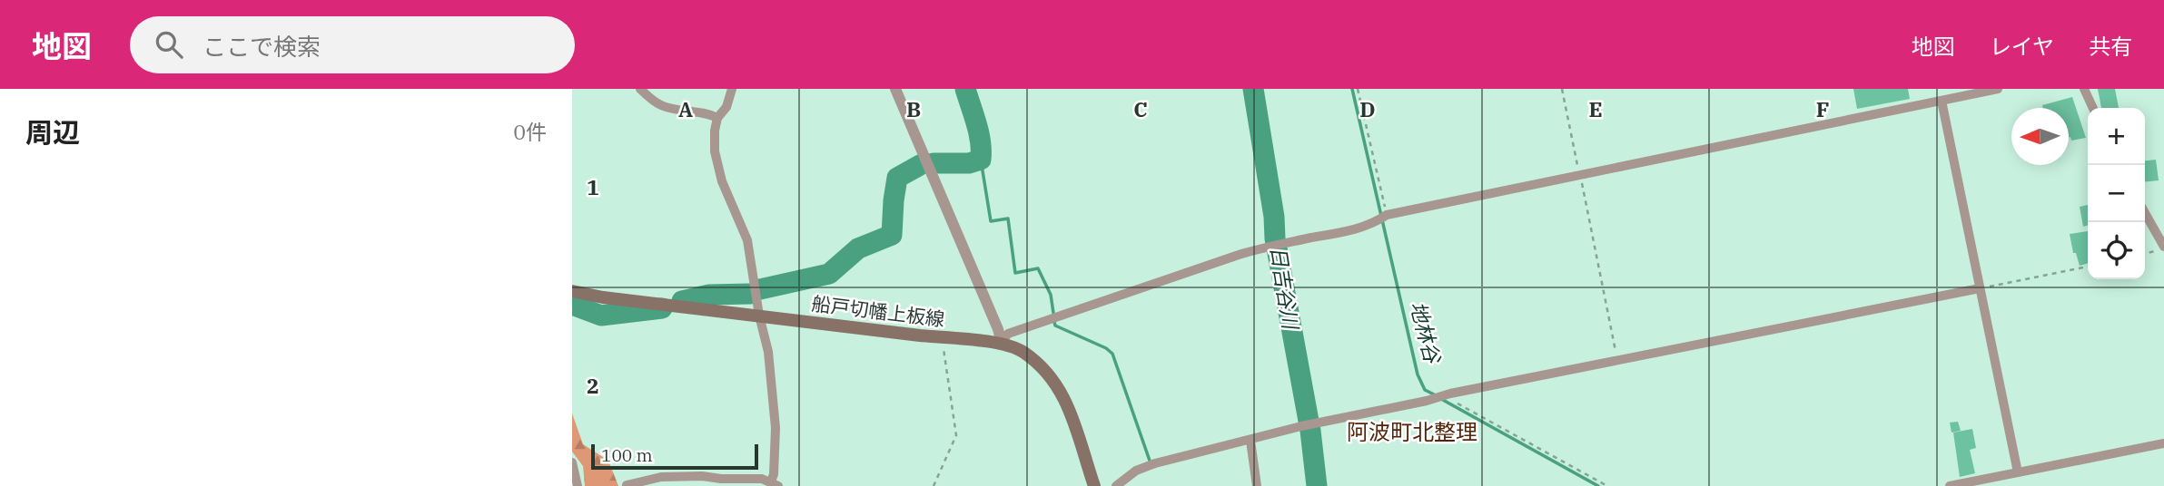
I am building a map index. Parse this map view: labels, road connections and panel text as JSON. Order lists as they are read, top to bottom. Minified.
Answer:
{"streets":{"main road":["船戸切幡上板線"]},"districts":["阿波町北整理"],"water":["日吉谷川","地林谷"],"scale_bar":"100 m","north":"left","page":{"header":"地図","search":"ここで検索","nav":["地図","レイヤ","共有"],"heading":["周辺","0件"],"map_buttons":["+","−"],"scale":"100 m"},"grid":{"columns":["A","B","C","D","E","F"],"rows":["1","2"]}}
